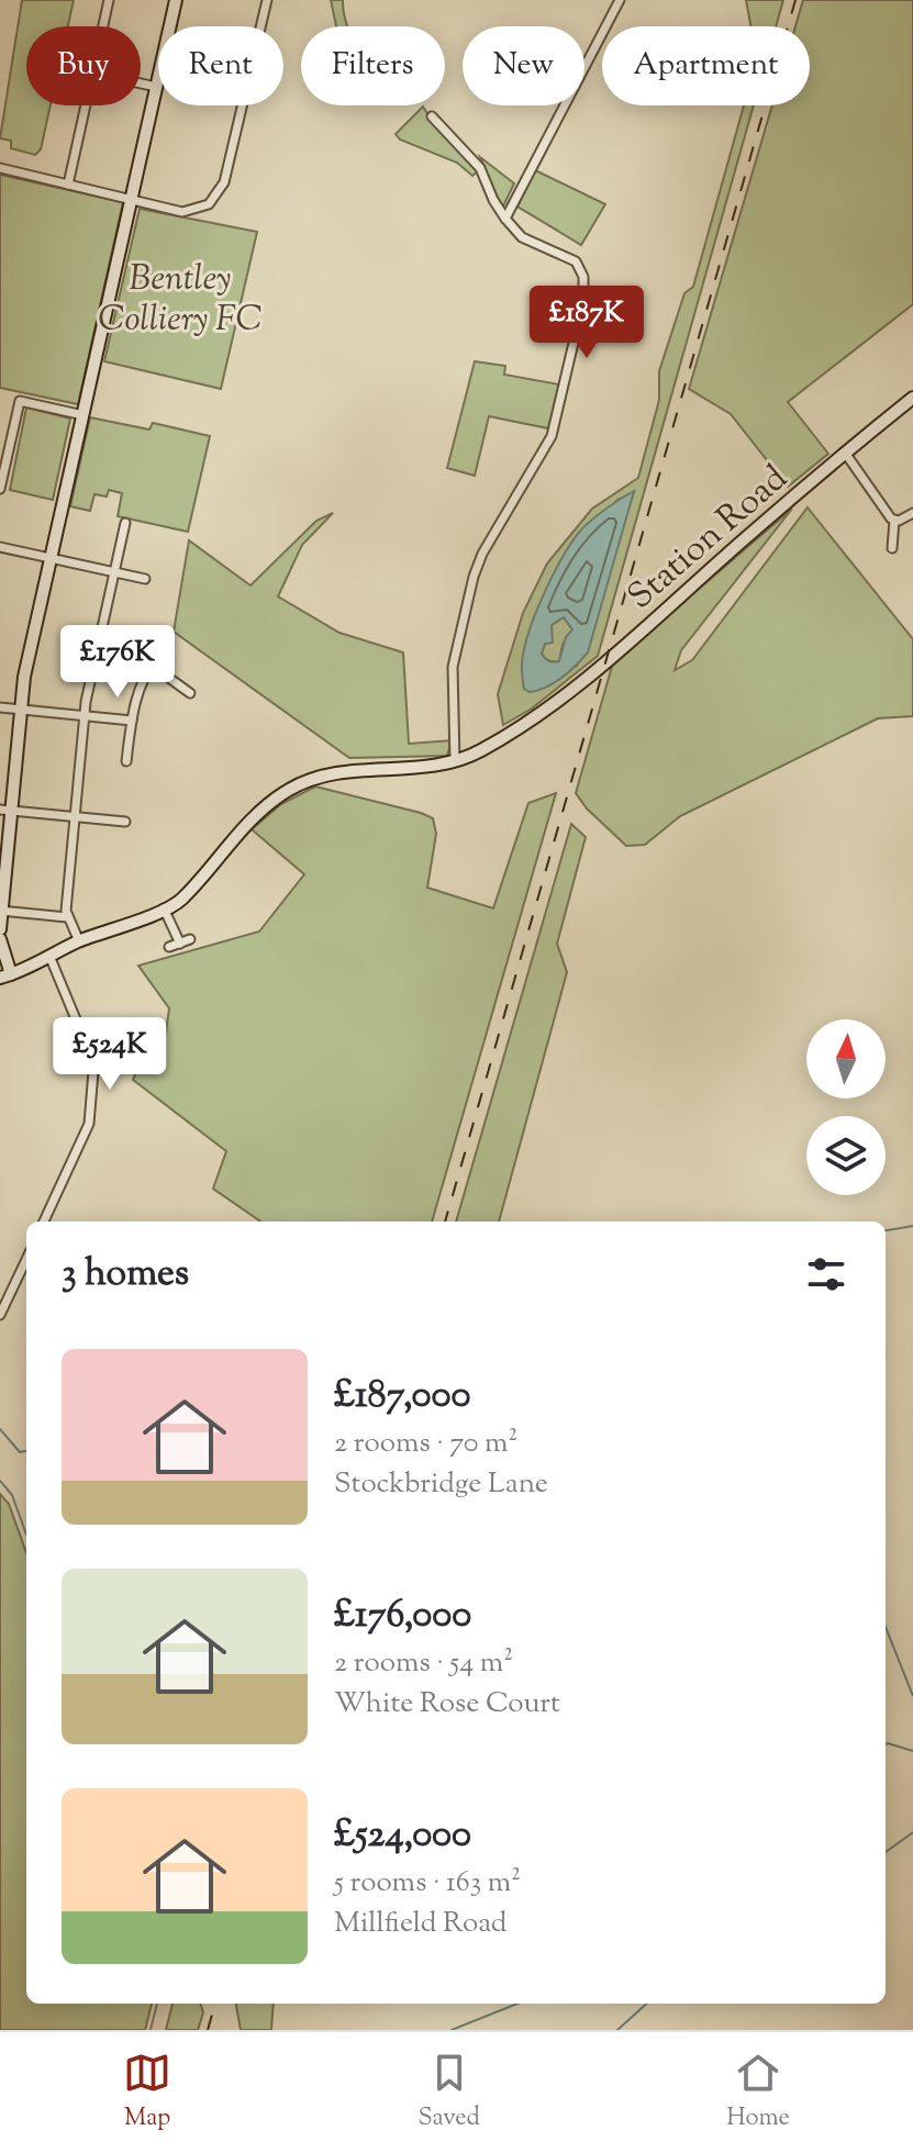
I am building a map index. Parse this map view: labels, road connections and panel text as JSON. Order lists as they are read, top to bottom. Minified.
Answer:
{"streets":{"street":["Station Road"]},"parks":["Bentley Colliery FC"],"north":"top","page":{"chip":["Buy","Rent","Filters","New","Apartment"],"price":["£187K","£176K","£524K"],"heading":"3 homes","list":[{"name":"£187,000","note":"2 rooms · 70 m² · Stockbridge Lane"},{"name":"£176,000","note":"2 rooms · 54 m² · White Rose Court"},{"name":"£524,000","note":"5 rooms · 163 m² · Millfield Road"}],"tabs":["Map","Saved","Home"]}}
